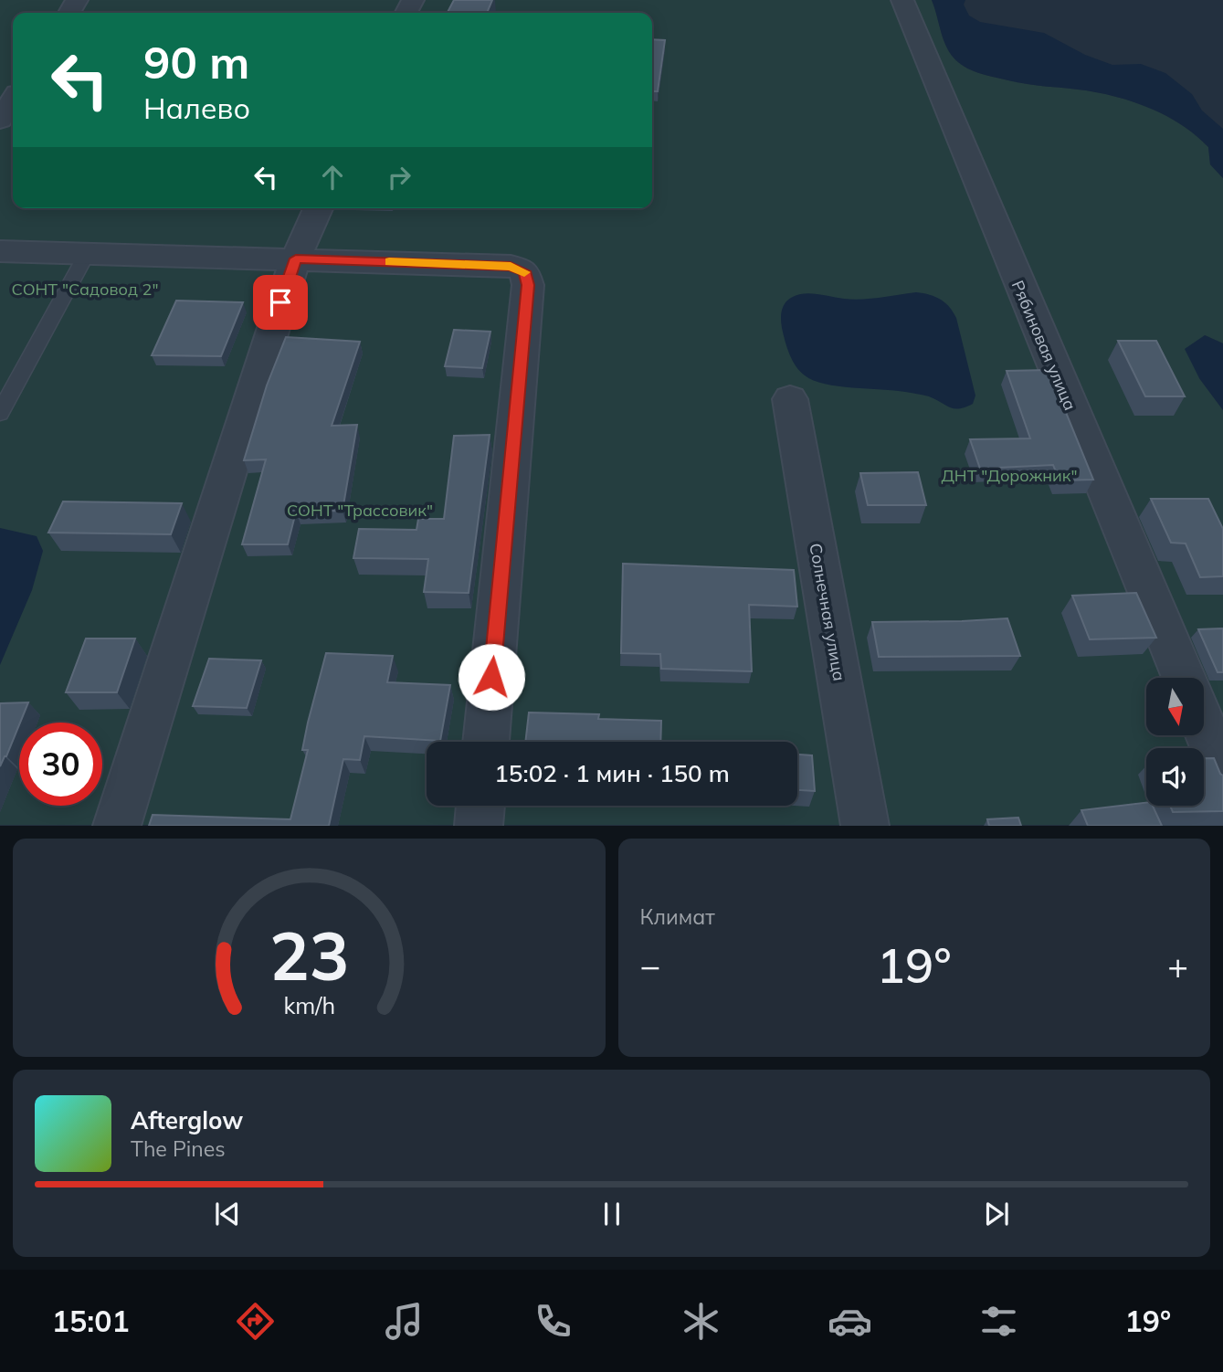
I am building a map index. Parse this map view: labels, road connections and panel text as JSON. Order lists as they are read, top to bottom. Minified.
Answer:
{"streets":{"street":["Рябиновая улица","Солнечная улица"]},"parks":["СОНТ \"Садовод 2\"","ДНТ \"Дорожник\"","СОНТ \"Трассовик\""],"north":"bottom","page":{"turn":["90 m","Налево"],"limit":"30","trip":"15:02 · 1 мин · 150 m","tile":"Климат","heat":["−","19°","+"],"song":["Afterglow","The Pines"],"tabs":["15:01","19°"],"gauge":["23","km/h"]}}
